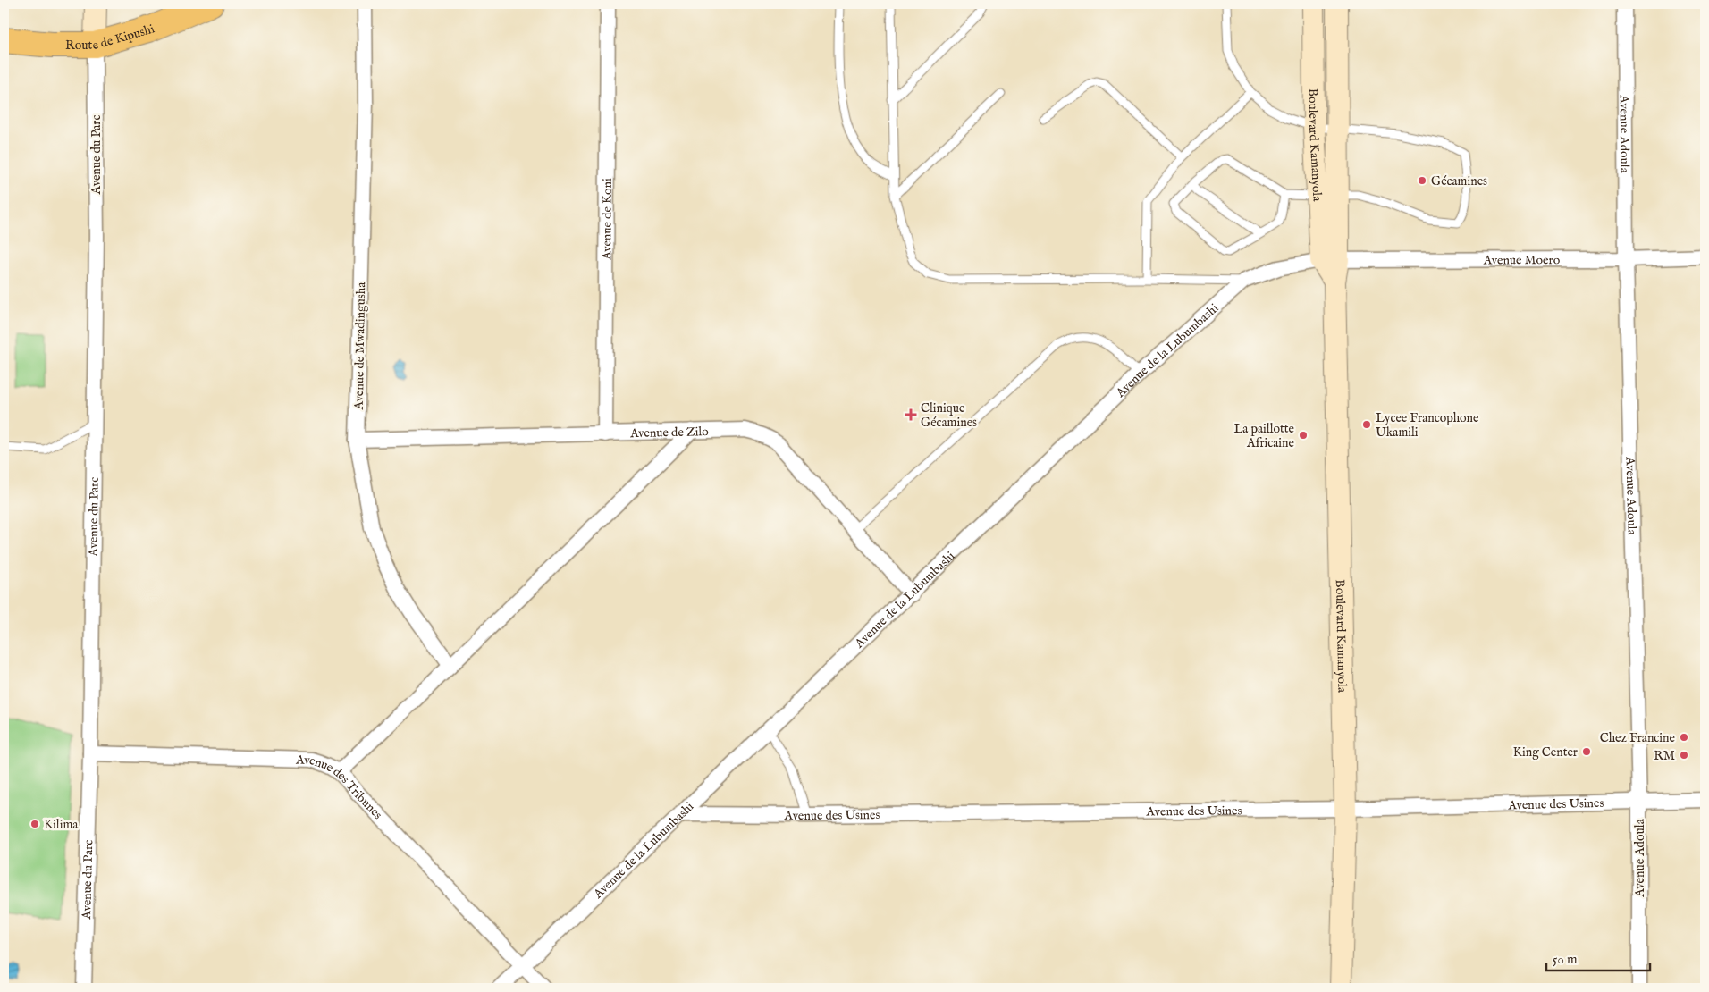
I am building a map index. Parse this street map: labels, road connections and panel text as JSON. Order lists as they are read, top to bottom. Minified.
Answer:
{"streets":{"highway":["Route de Kipushi"],"main road":["Boulevard Kamanyola"],"street":["Avenue Adoula","Avenue du Parc","Avenue de Koni","Avenue Moero","Avenue de Mwadingusha","Avenue de la Lubumbashi","Avenue de Zilo","Avenue des Tribunes","Avenue des Usines"]},"crossings":[["Route de Kipushi","Avenue du Parc"],["Avenue Adoula","Avenue Moero"],["Avenue Adoula","Avenue des Usines"],["Boulevard Kamanyola","Avenue Moero"],["Boulevard Kamanyola","Avenue de la Lubumbashi"],["Boulevard Kamanyola","Avenue des Usines"],["Avenue du Parc","Avenue des Tribunes"],["Avenue de Koni","Avenue de Zilo"],["Avenue Moero","Avenue de la Lubumbashi"],["Avenue de Mwadingusha","Avenue de Zilo"],["Avenue de la Lubumbashi","Avenue de Zilo"],["Avenue de la Lubumbashi","Avenue des Tribunes"],["Avenue de la Lubumbashi","Avenue des Usines"]],"places":{"other":["Gécamines","Lycee Francophone Ukamili","La paillotte Africaine","Chez Francine","King Center","RM","Kilima"],"health":["Clinique Gécamines"]},"scale_bar":"50 m"}
